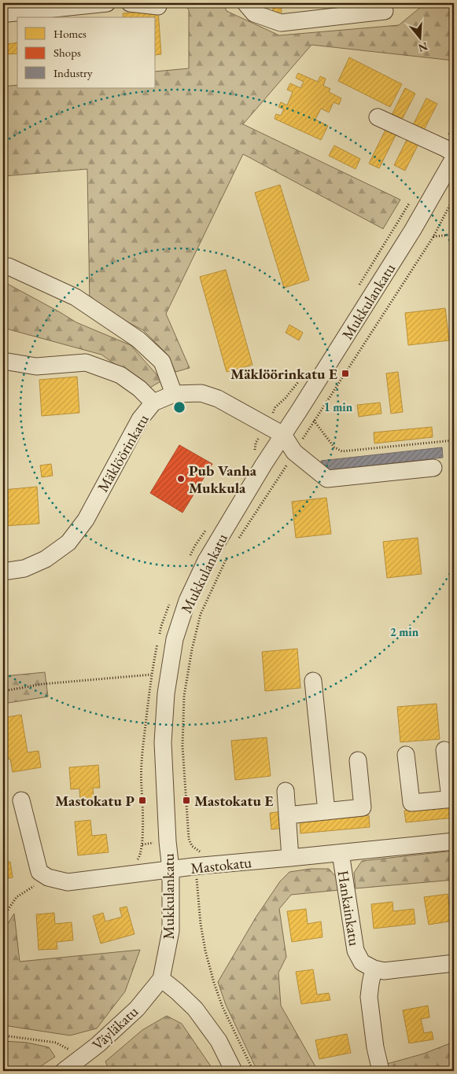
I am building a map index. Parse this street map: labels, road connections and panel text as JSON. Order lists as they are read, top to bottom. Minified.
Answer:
{"streets":{"street":["Mukkulankatu","Mäklöörinkatu","Mastokatu","Hankainkatu","Väyläkatu"]},"crossings":[["Mukkulankatu","Mäklöörinkatu"],["Mukkulankatu","Mastokatu"],["Mukkulankatu","Väyläkatu"],["Mastokatu","Hankainkatu"]],"places":{"transit":["Mäklöörinkatu E","Mastokatu P","Mastokatu E"],"other":["Pub Vanha Mukkula"]},"legend":["Homes","Shops","Industry"],"north":"bottom","rings":["1 min","2 min"]}
